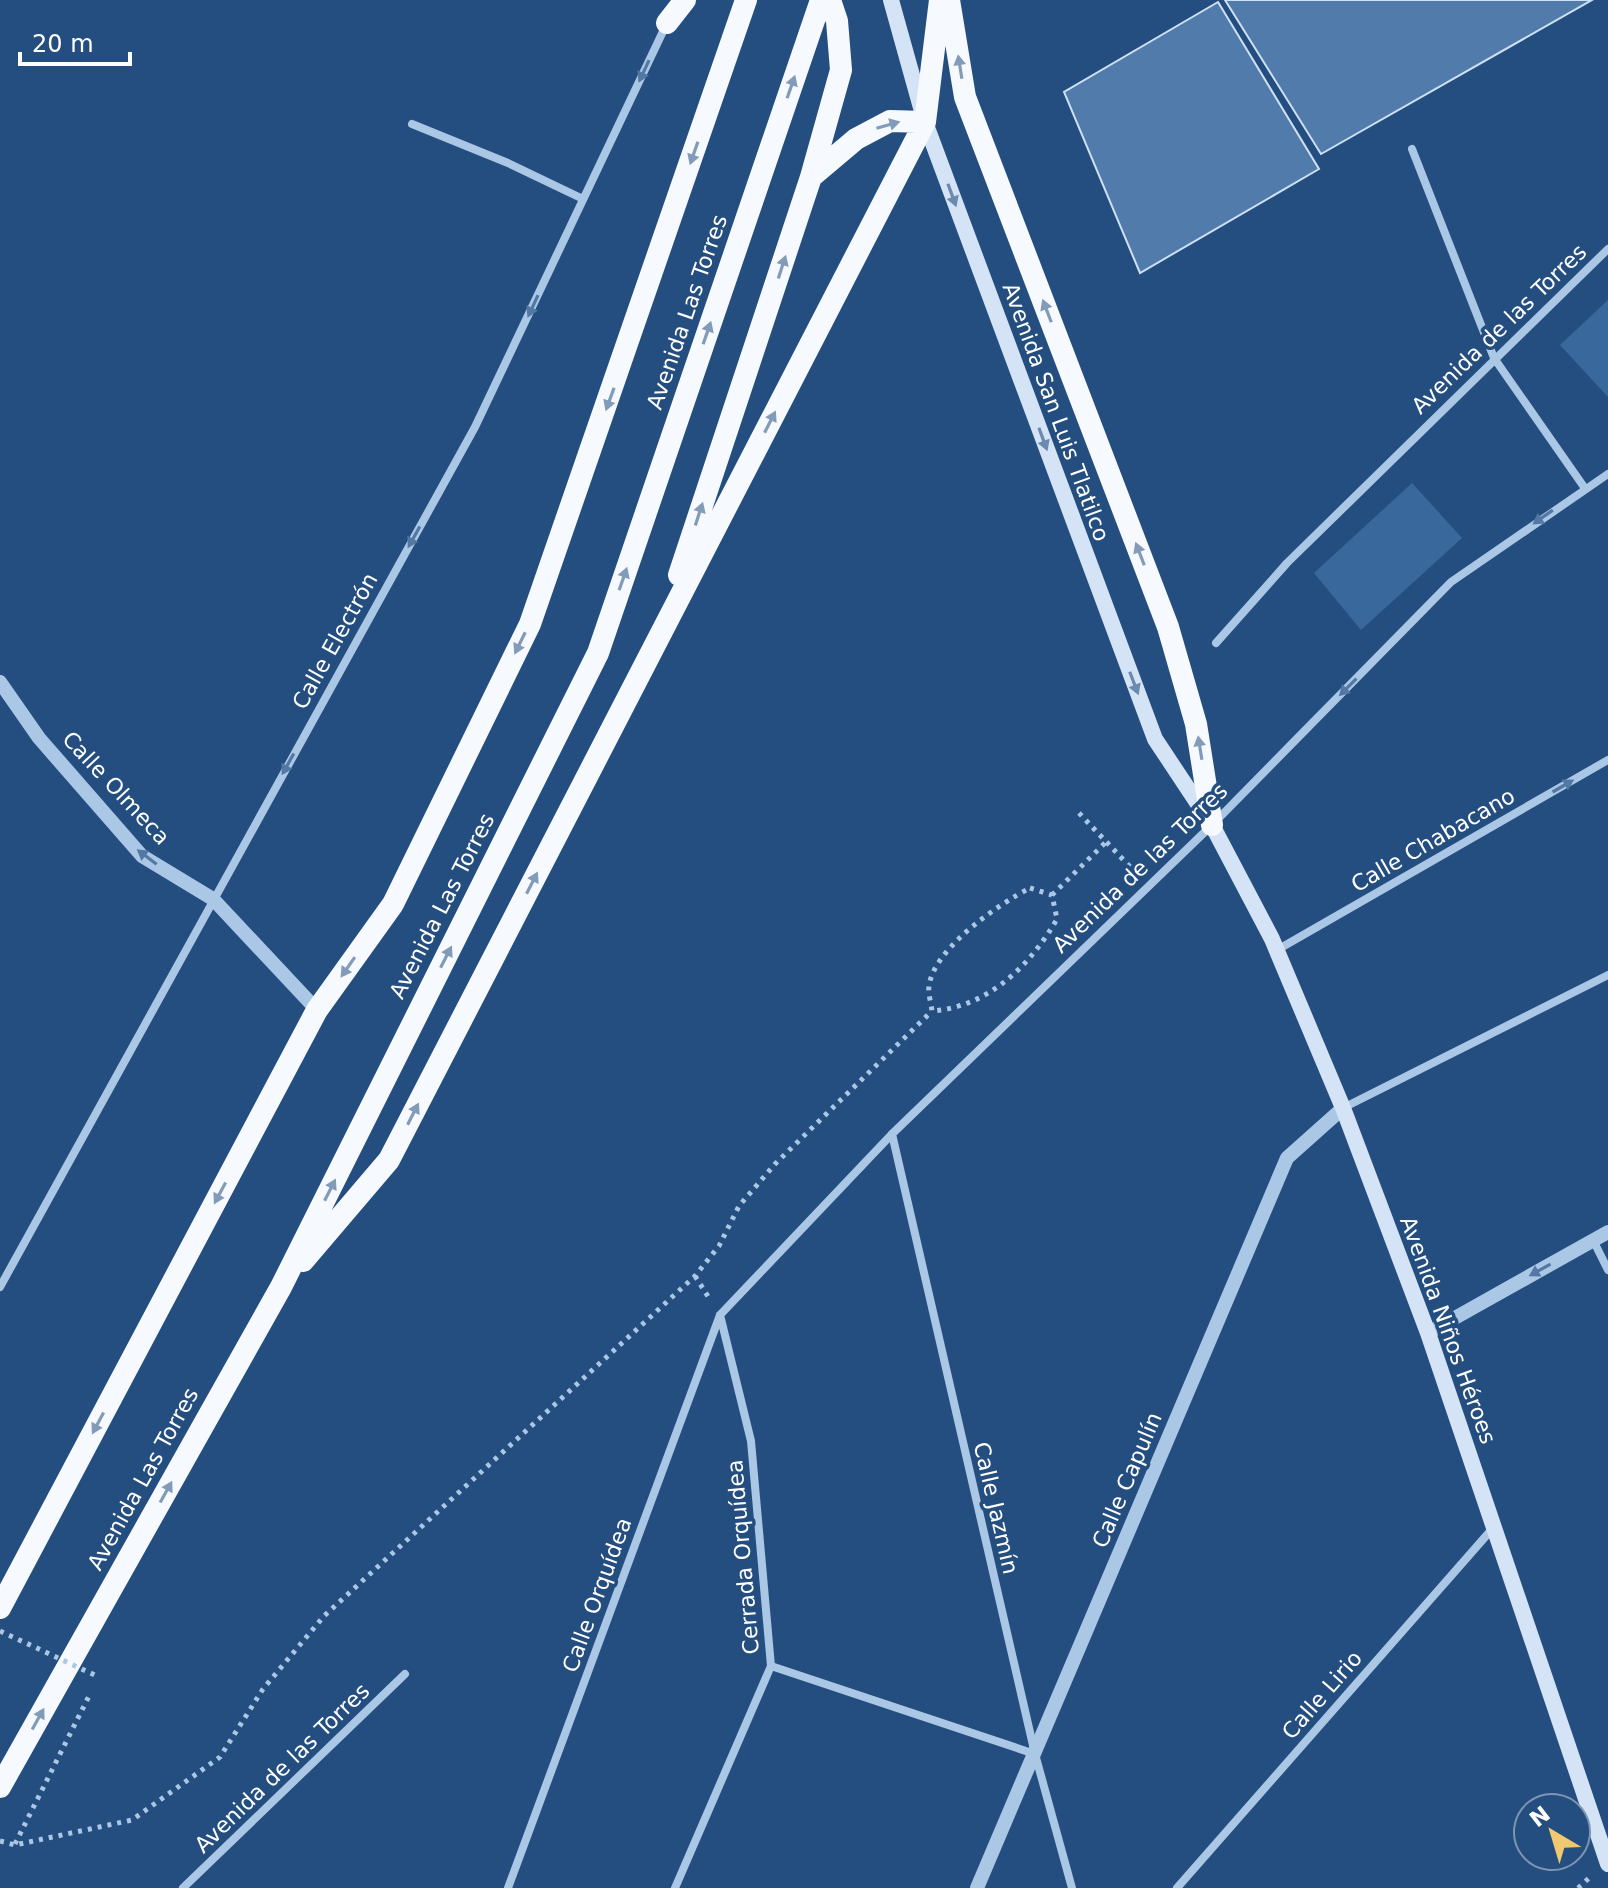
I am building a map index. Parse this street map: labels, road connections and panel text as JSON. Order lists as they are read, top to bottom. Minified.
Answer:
{"streets":{"highway":["Avenida Las Torres"],"main road":["Avenida San Luis Tlatilco","Avenida Niños Héroes"],"street":["Avenida de las Torres","Calle Electrón","Calle Olmeca","Calle Chabacano","Calle Capulín","Calle Jazmín","Cerrada Orquídea","Calle Orquídea","Calle Lirio"]},"crossings":[["Avenida Las Torres","Calle Olmeca"],["Avenida de las Torres","Avenida San Luis Tlatilco"],["Avenida de las Torres","Avenida Niños Héroes"],["Avenida de las Torres","Calle Jazmín"],["Avenida de las Torres","Cerrada Orquídea"],["Avenida de las Torres","Calle Orquídea"],["Avenida San Luis Tlatilco","Avenida Niños Héroes"],["Calle Electrón","Calle Olmeca"],["Calle Chabacano","Avenida Niños Héroes"],["Avenida Niños Héroes","Calle Capulín"],["Avenida Niños Héroes","Calle Lirio"],["Calle Capulín","Calle Jazmín"],["Calle Capulín","Cerrada Orquídea"],["Calle Jazmín","Cerrada Orquídea"],["Cerrada Orquídea","Calle Orquídea"]],"one_way":["Avenida San Luis Tlatilco","Calle Electrón","Calle Olmeca","Calle Chabacano"],"scale_bar":"20 m","north":"top left"}
